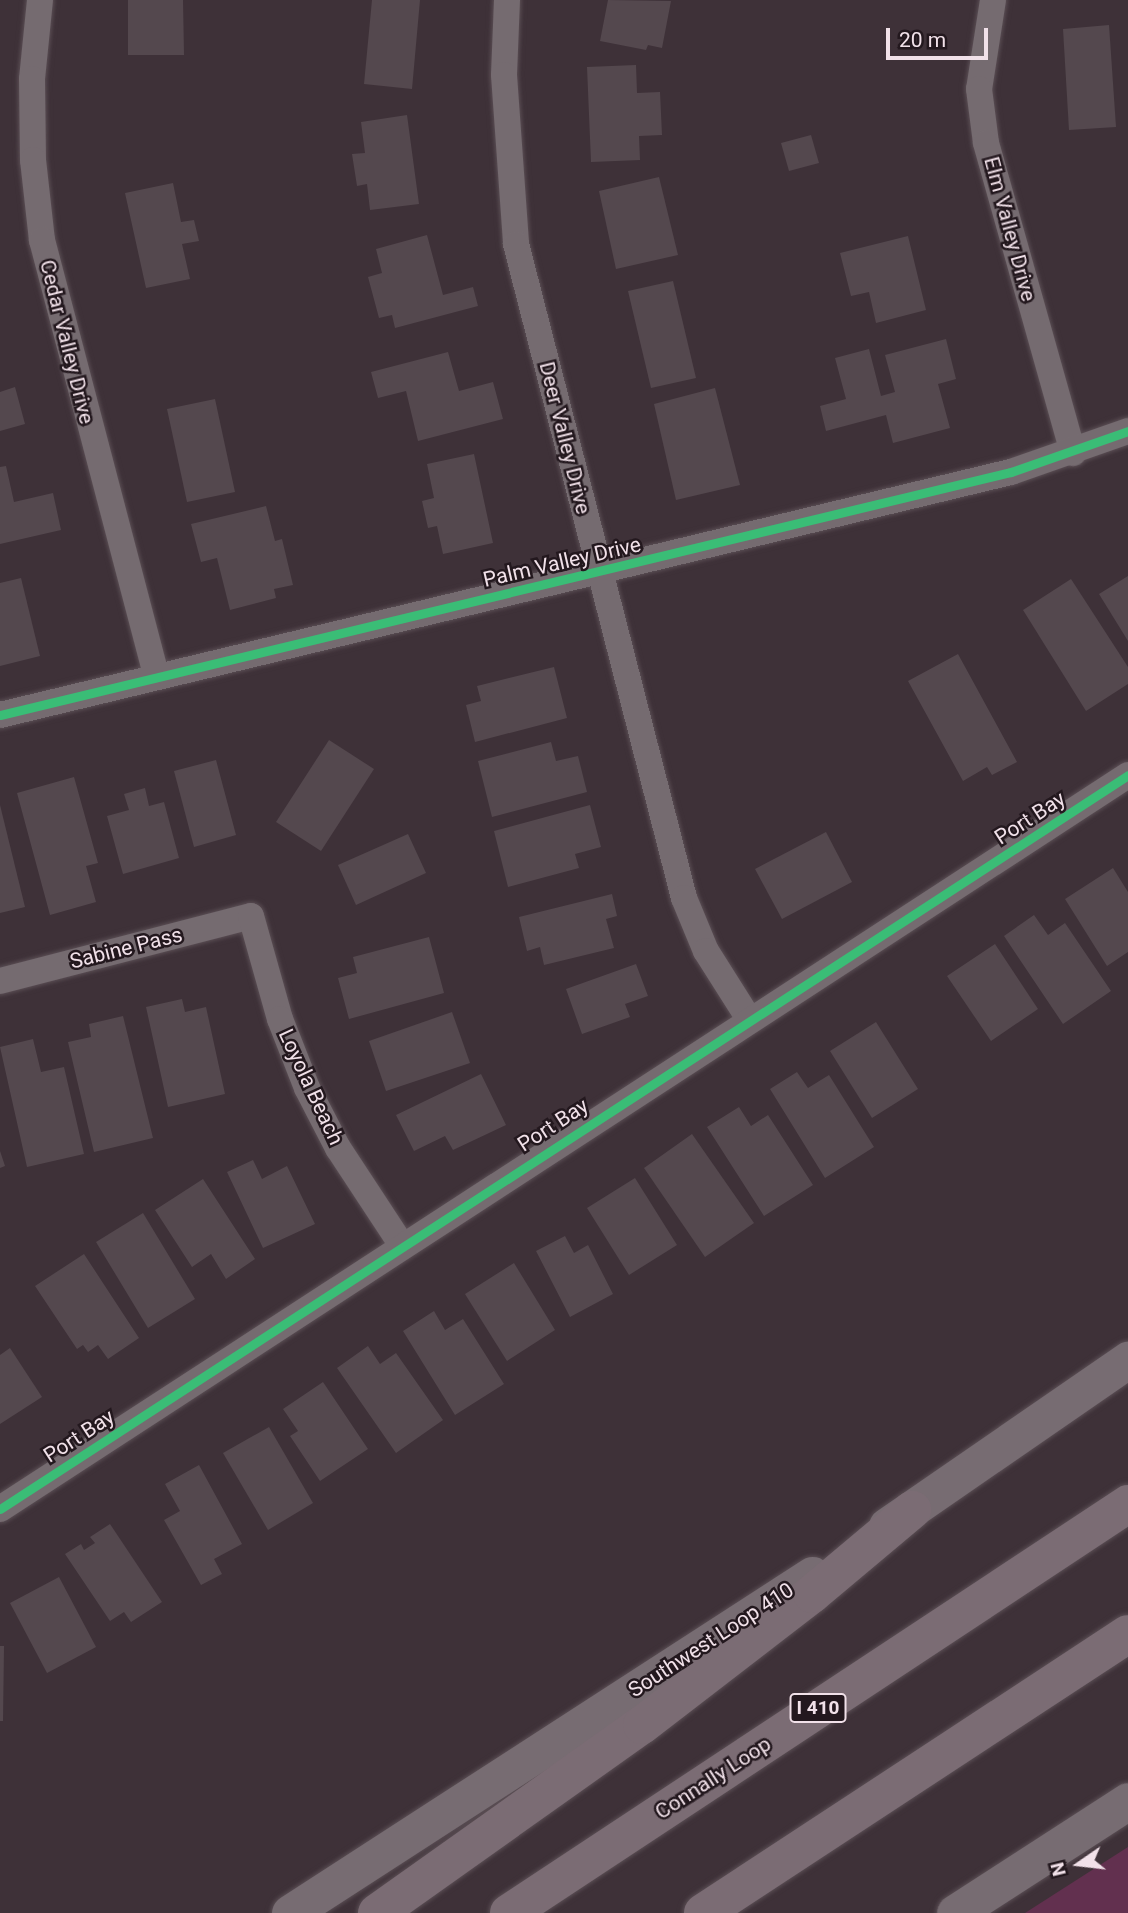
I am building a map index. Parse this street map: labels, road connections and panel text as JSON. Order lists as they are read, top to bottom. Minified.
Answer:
{"streets":{"highway":["I 410","Connally Loop"],"main road":["Southwest Loop 410"],"street":["Elm Valley Drive","Cedar Valley Drive","Deer Valley Drive","Palm Valley Drive","Port Bay","Sabine Pass","Loyola Beach"]},"crossings":[["Elm Valley Drive","Palm Valley Drive"],["Cedar Valley Drive","Palm Valley Drive"],["Deer Valley Drive","Palm Valley Drive"],["Deer Valley Drive","Port Bay"],["Port Bay","Loyola Beach"],["Sabine Pass","Loyola Beach"]],"scale_bar":"20 m","north":"left"}
